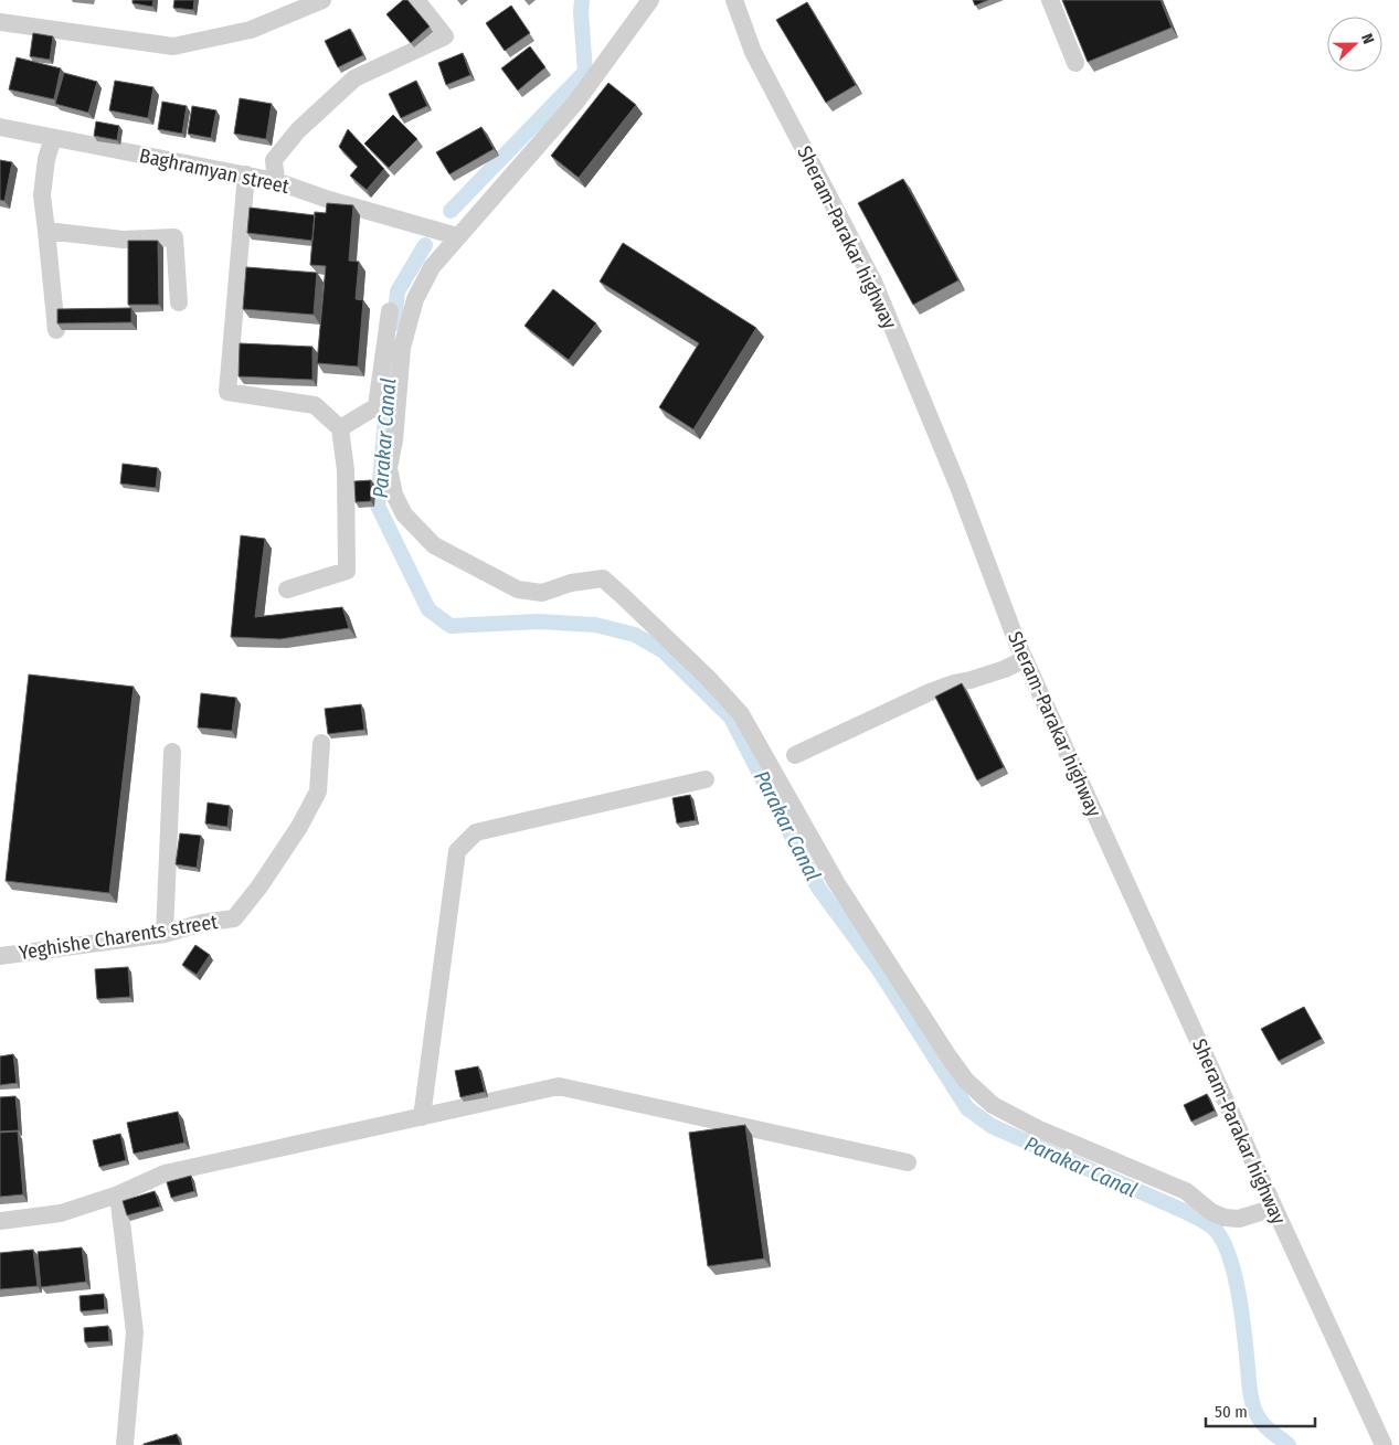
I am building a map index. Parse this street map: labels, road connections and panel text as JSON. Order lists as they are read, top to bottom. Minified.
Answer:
{"streets":{"street":["Baghramyan street","Sheram-Parakar highway","Yeghishe Charents street"]},"water":["Parakar Canal"],"scale_bar":"50 m","north":"right"}
